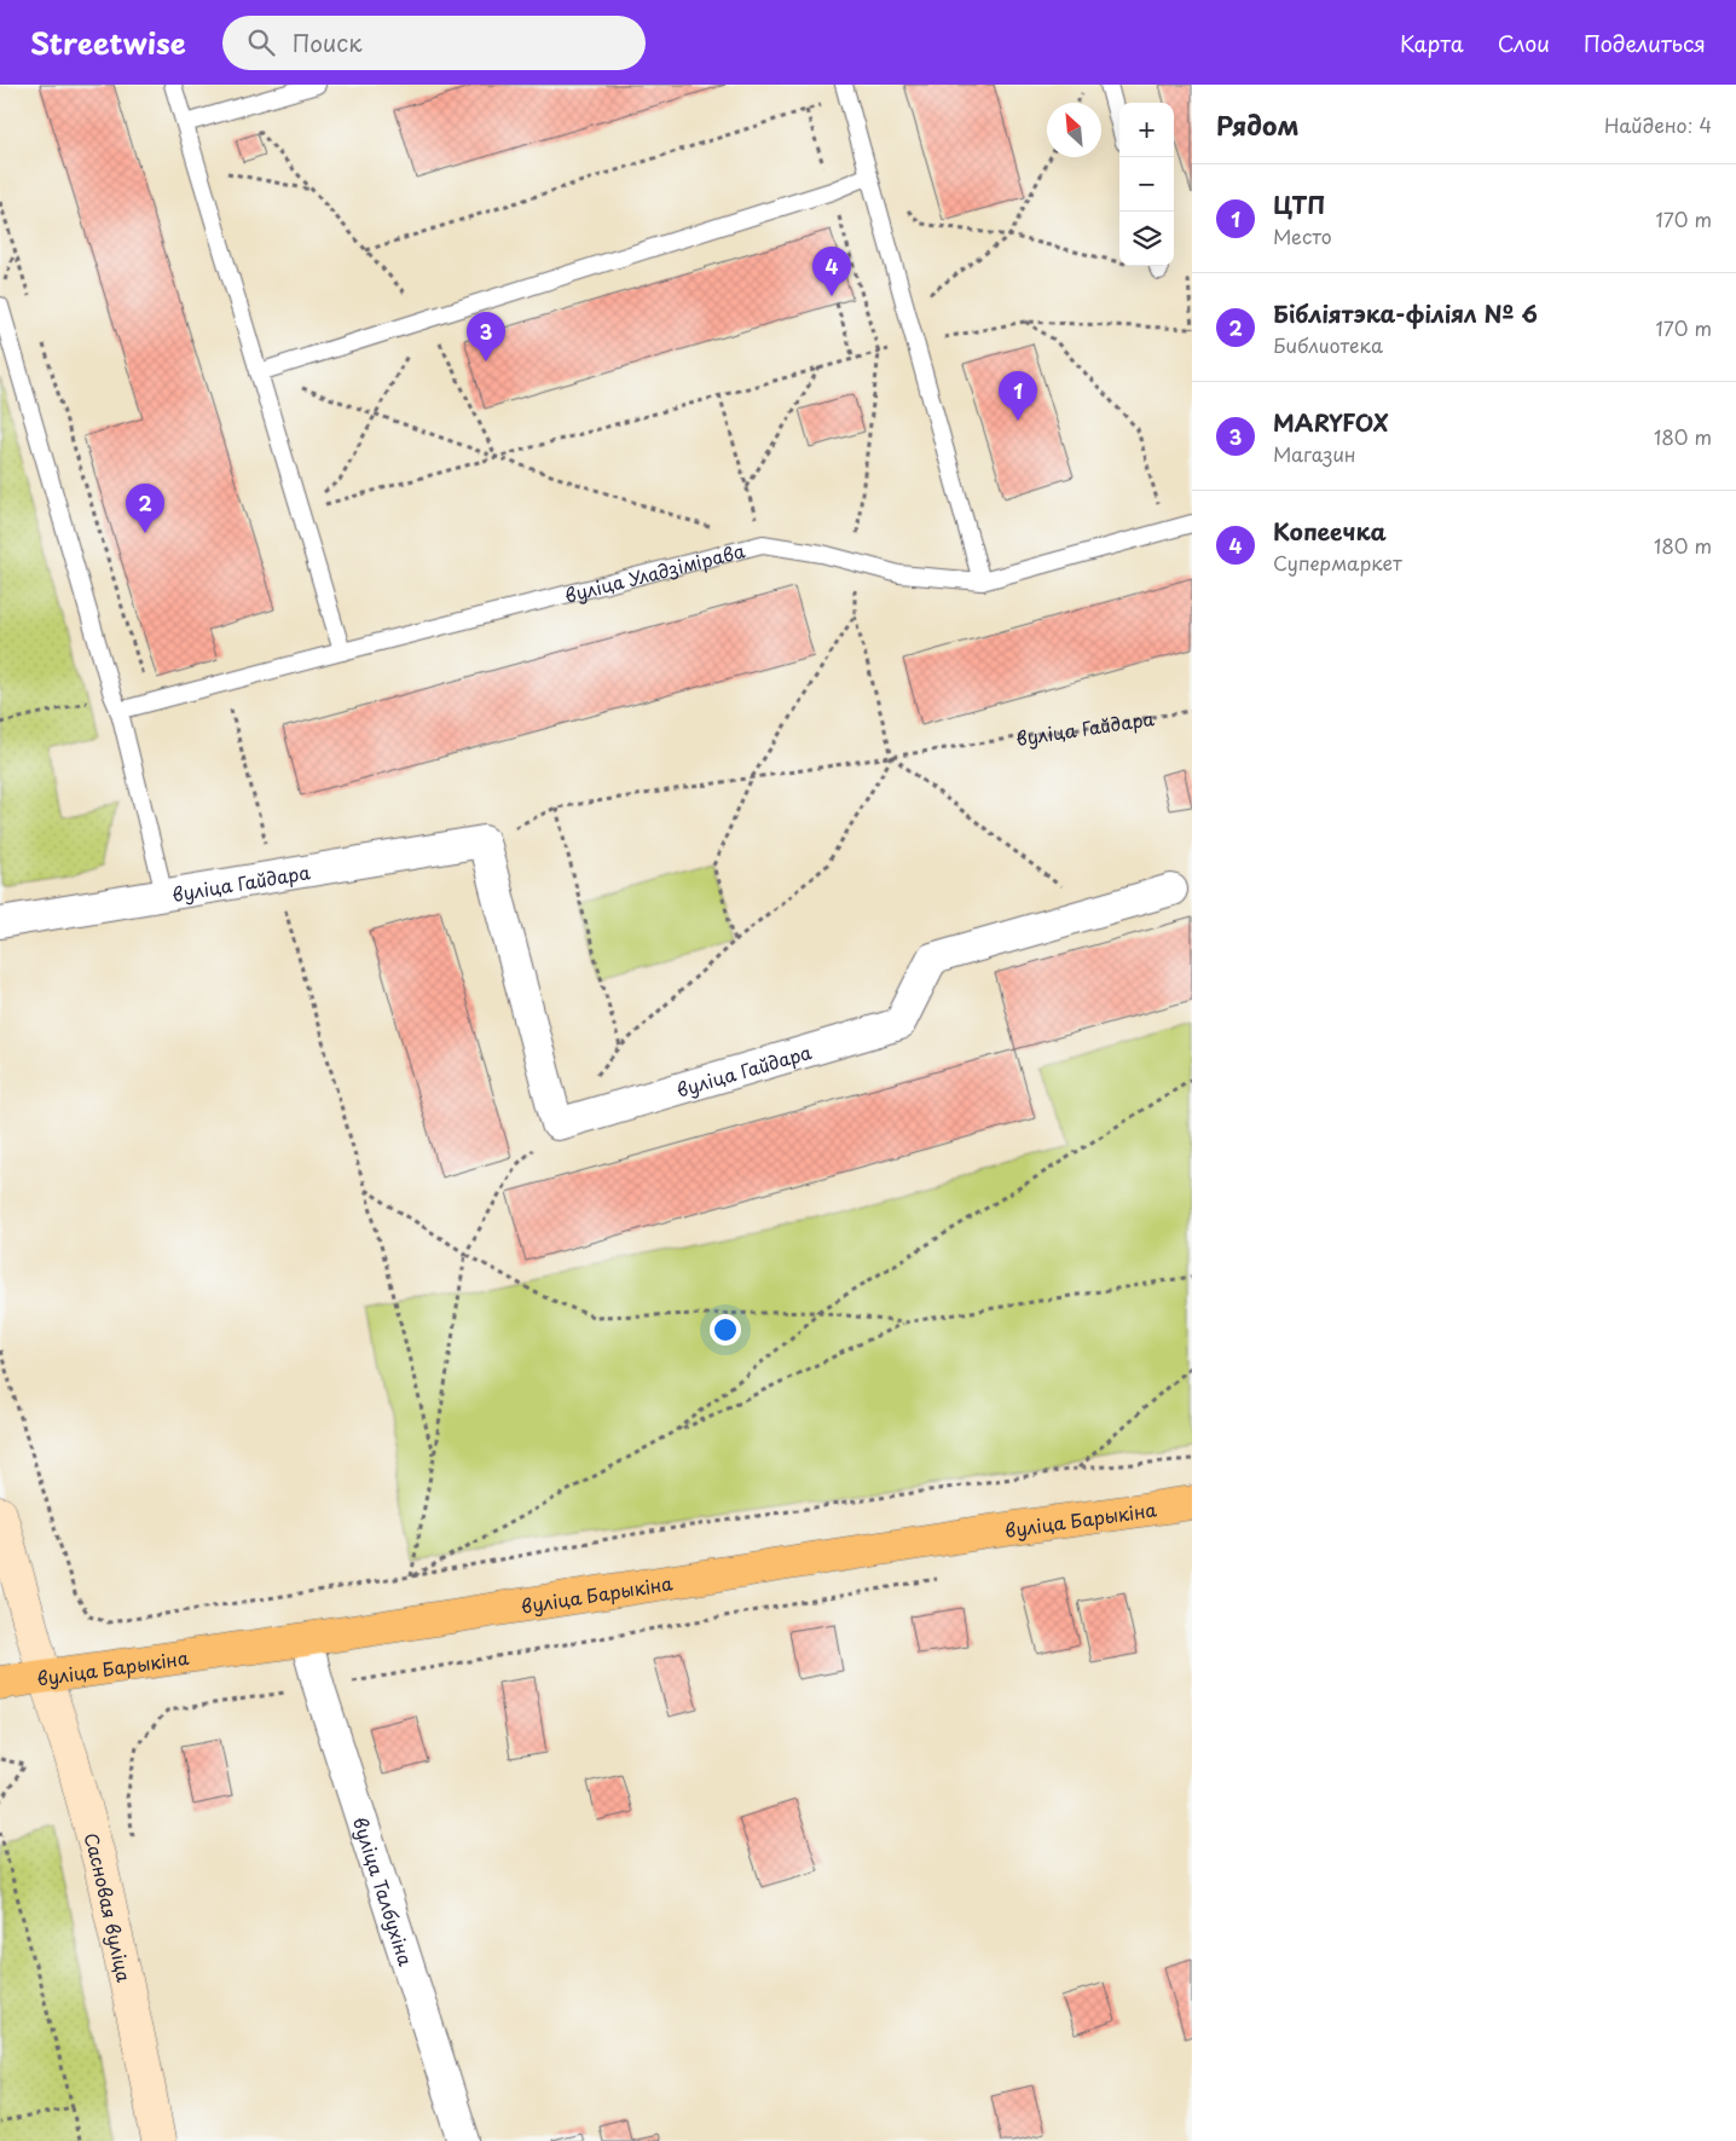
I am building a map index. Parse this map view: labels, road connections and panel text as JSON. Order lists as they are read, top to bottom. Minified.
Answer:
{"streets":{"main road":["вуліца Барыкіна","Сасновая вуліца"],"street":["вуліца Гайдара","вуліца Талбухіна"],"lane":["вуліца Уладзімірава"]},"crossings":[["вуліца Барыкіна","вуліца Талбухіна"],["вуліца Барыкіна","Сасновая вуліца"]],"north":"top left","page":{"header":"Streetwise","search":"Поиск","nav":["Карта","Слои","Поделиться"],"heading":["Рядом","Найдено: 4"],"map_buttons":["+","−"],"list":[{"mark":"1","name":"ЦТП","note":"Место","value":"170 m"},{"mark":"2","name":"Бібліятэка-філіял № 6","note":"Библиотека","value":"170 m"},{"mark":"3","name":"MARYFOX","note":"Магазин","value":"180 m"},{"mark":"4","name":"Копеечка","note":"Супермаркет","value":"180 m"}],"pins":["4","3","1","2"]}}
